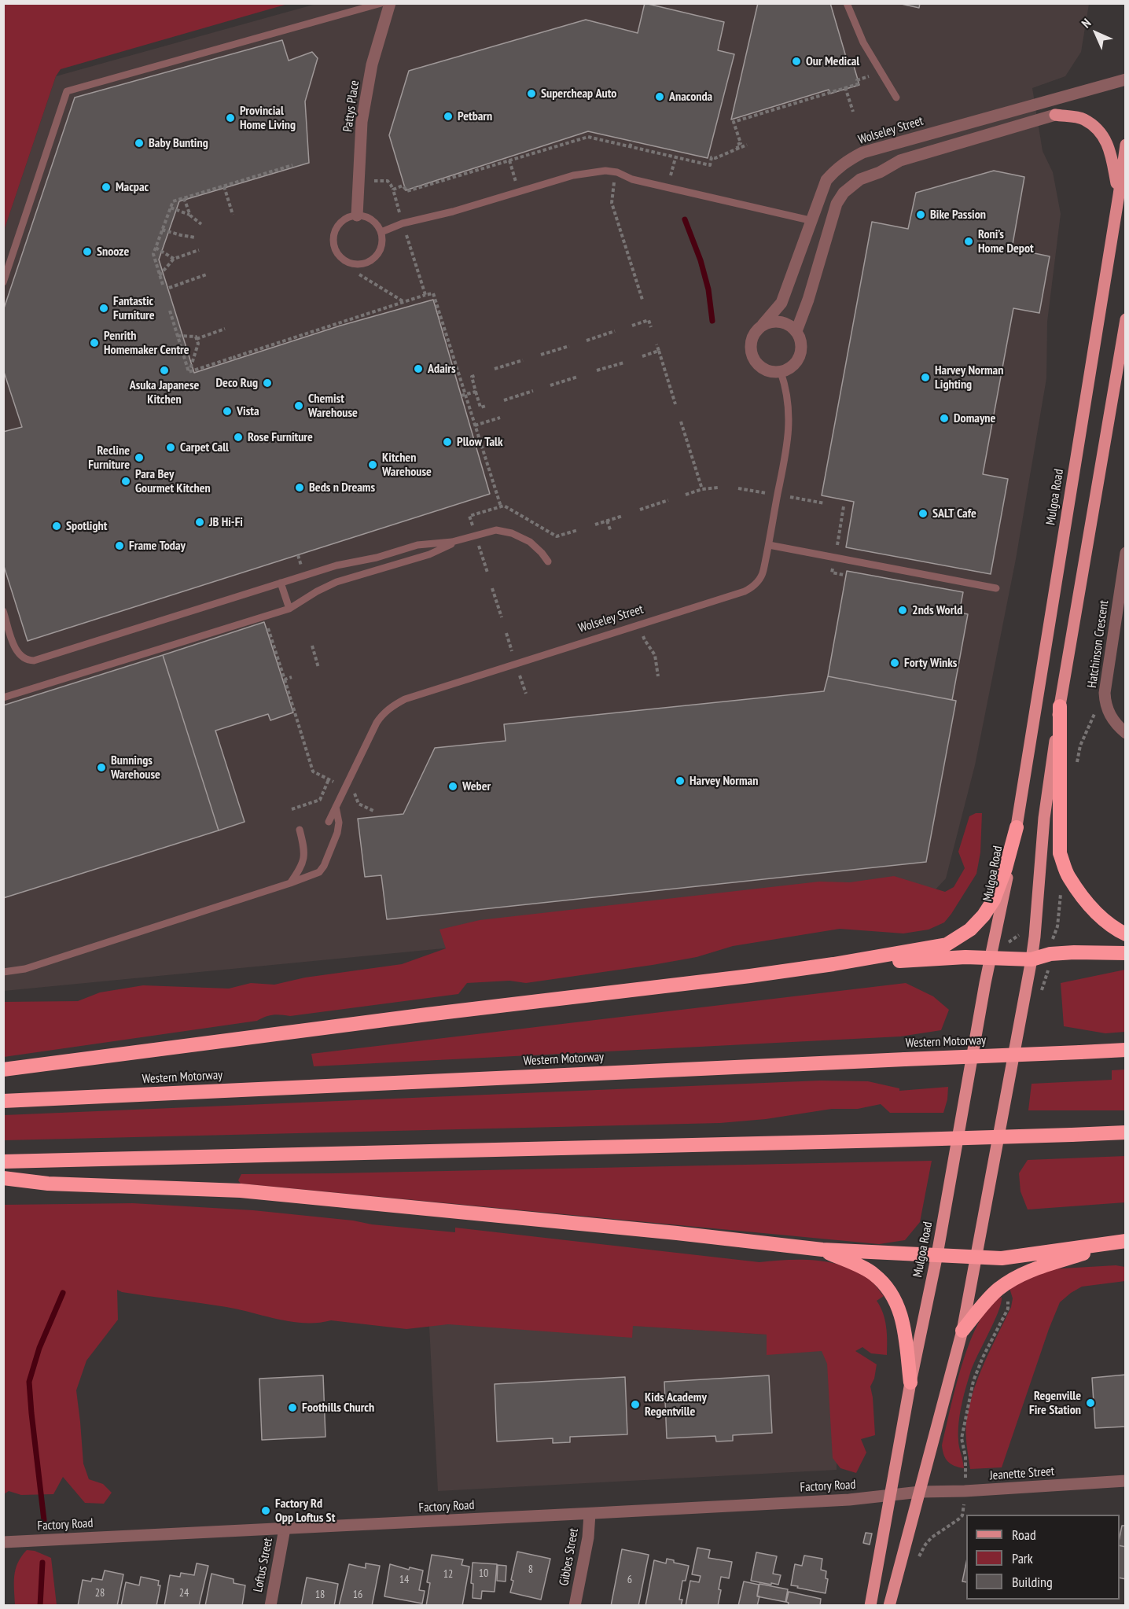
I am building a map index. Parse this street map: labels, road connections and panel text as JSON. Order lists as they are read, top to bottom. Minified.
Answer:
{"streets":{"highway":["Western Motorway"],"main road":["Mulgoa Road"],"street":["Pattys Place","Wolseley Street","Hatchinson Crescent","Jeanette Street","Factory Road","Gibbes Street","Loftus Street"]},"crossings":[["Mulgoa Road","Jeanette Street"],["Mulgoa Road","Factory Road"],["Jeanette Street","Factory Road"],["Factory Road","Gibbes Street"],["Factory Road","Loftus Street"]],"places":["Our Medical","Supercheap Auto","Anaconda","Petbarn","Provincial Home Living","Baby Bunting","Macpac","Bike Passion","Roni’s Home Depot","Snooze","Fantastic Furniture","Penrith Homemaker Centre","Adairs","Asuka Japanese Kitchen","Harvey Norman Lighting","Deco Rug","Chemist Warehouse","Vista","Domayne","Rose Furniture","Pllow Talk","Carpet Call","Recline Furniture","Kitchen Warehouse","Para Bey Gourmet Kitchen","Beds n Dreams","SALT Cafe","JB Hi-Fi","Spotlight","Frame Today","2nds World","Forty Winks","Bunnings Warehouse","Harvey Norman","Weber","Regenville Fire Station","Kids Academy Regentville","Foothills Church","Factory Rd Opp Loftus St"],"house_numbers":["8","10","12","14","6","28","24","18","16"],"legend":["Road","Park","Building"],"north":"top left"}
